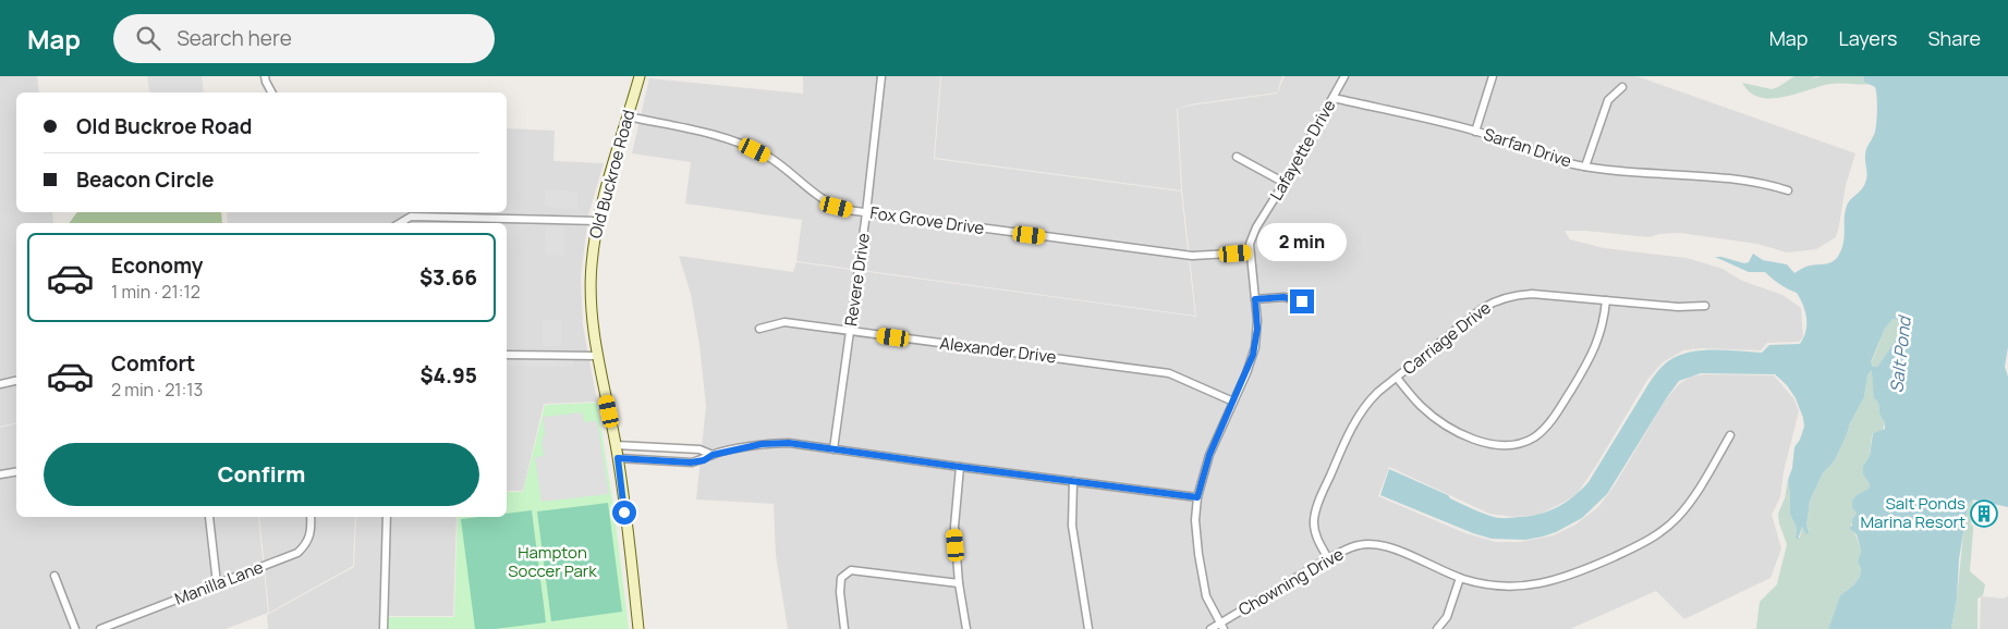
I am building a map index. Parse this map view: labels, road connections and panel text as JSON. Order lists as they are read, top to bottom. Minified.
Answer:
{"streets":{"main road":["Old Buckroe Road"],"street":["Sarfan Drive","Lafayette Drive","Fox Grove Drive","Revere Drive","Carriage Drive","Alexander Drive","Chowning Drive","Manilla Lane"]},"crossings":[["Sarfan Drive","Lafayette Drive"],["Lafayette Drive","Fox Grove Drive"],["Lafayette Drive","Alexander Drive"],["Lafayette Drive","Chowning Drive"],["Old Buckroe Road","Fox Grove Drive"],["Fox Grove Drive","Revere Drive"],["Revere Drive","Alexander Drive"],["Carriage Drive","Chowning Drive"]],"water":["Salt Pond"],"parks":["Hampton Soccer Park"],"places":{"building":["Salt Ponds Marina Resort"]},"page":{"header":"Map","search":"Search here","nav":["Map","Layers","Share"],"banner":["Old Buckroe Road","Beacon Circle"],"bubble":"2 min","list":[{"name":"Economy","note":"1 min · 21:12","value":"$3.66"},{"name":"Comfort","note":"2 min · 21:13","value":"$4.95"}],"buttons":"Confirm"}}
